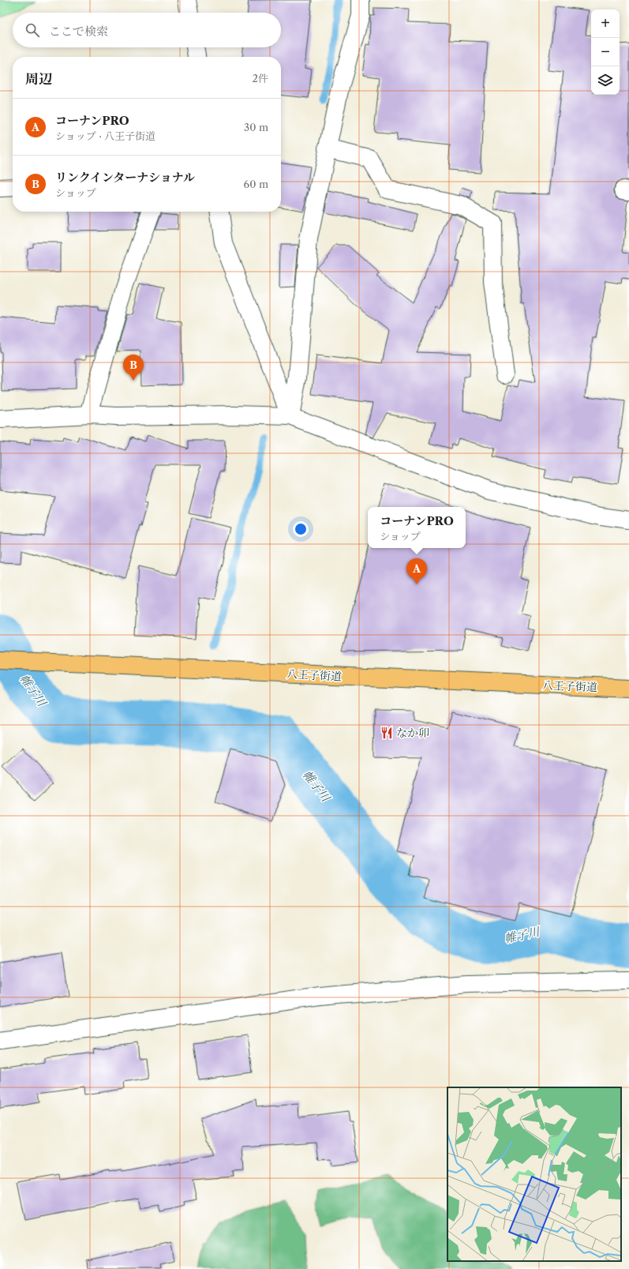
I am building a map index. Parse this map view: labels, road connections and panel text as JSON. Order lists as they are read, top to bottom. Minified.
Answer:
{"streets":{"highway":["八王子街道"]},"water":["帷子川"],"places":{"restaurant":["なか卯"]},"page":{"map_buttons":["+","−"],"search":"ここで検索","heading":["周辺","2件"],"list":[{"mark":"A","name":"コーナンPRO","note":"ショップ · 八王子街道","value":"30 m"},{"mark":"B","name":"リンクインターナショナル","note":"ショップ","value":"60 m"}],"pins":["B","A"],"popup":["コーナンPRO","ショップ"]}}
